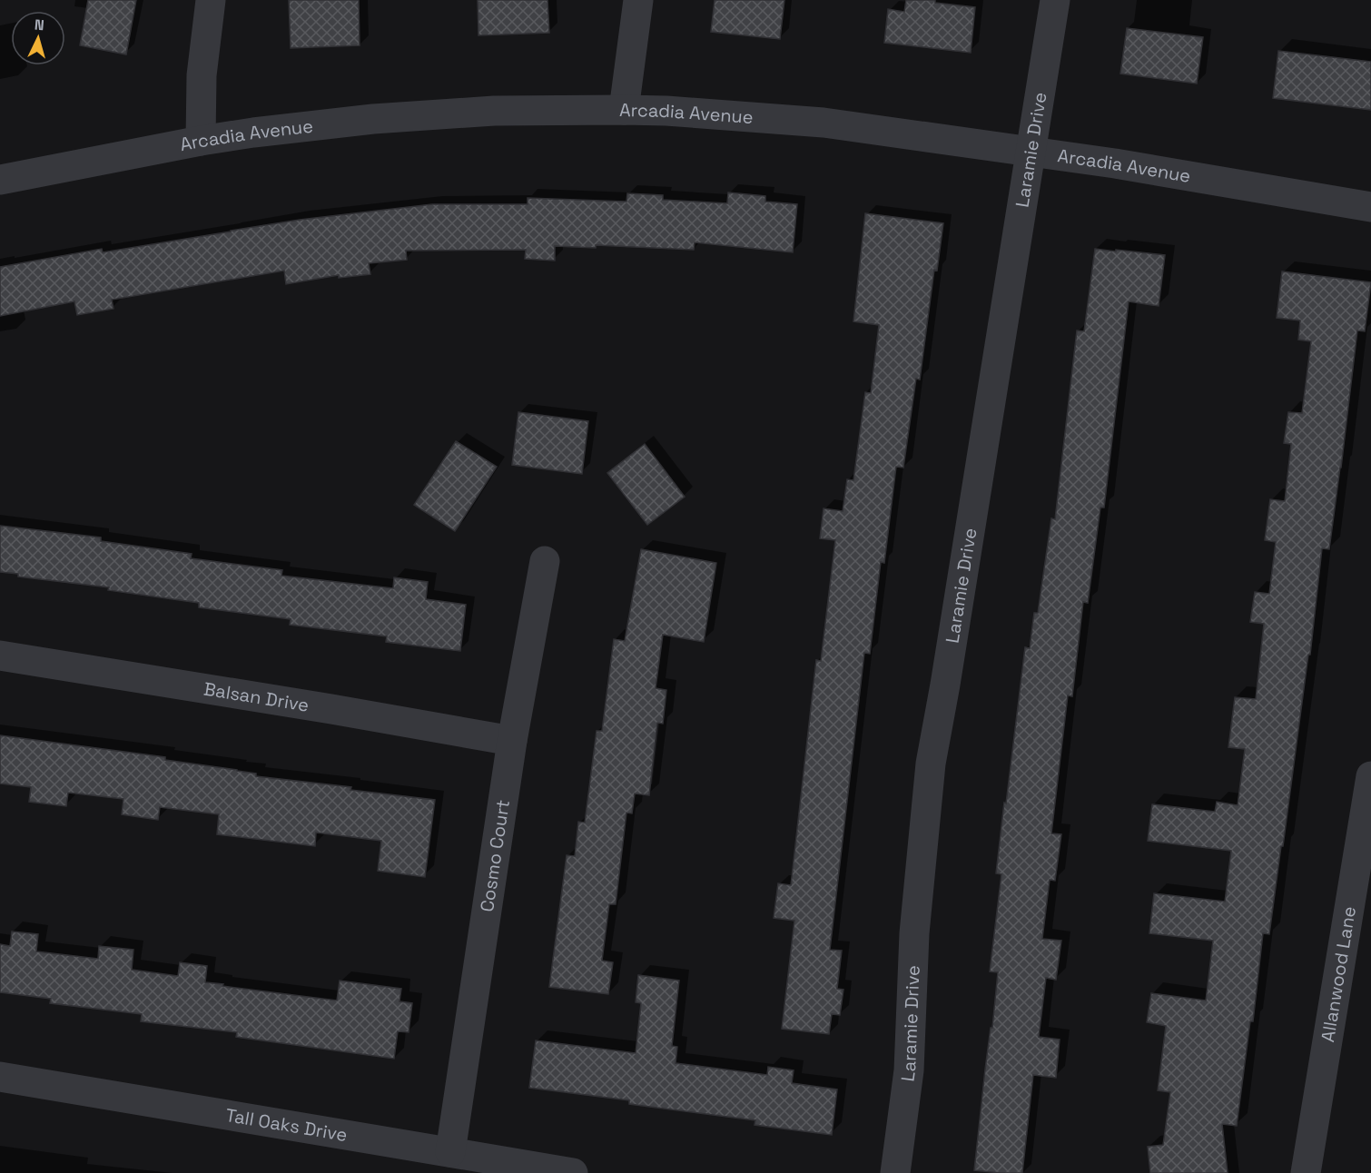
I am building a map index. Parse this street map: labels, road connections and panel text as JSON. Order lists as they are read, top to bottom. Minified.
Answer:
{"streets":{"street":["Arcadia Avenue","Laramie Drive","Balsan Drive","Cosmo Court","Allanwood Lane","Tall Oaks Drive"]},"crossings":[["Arcadia Avenue","Laramie Drive"],["Balsan Drive","Cosmo Court"],["Cosmo Court","Tall Oaks Drive"]],"north":"top"}
